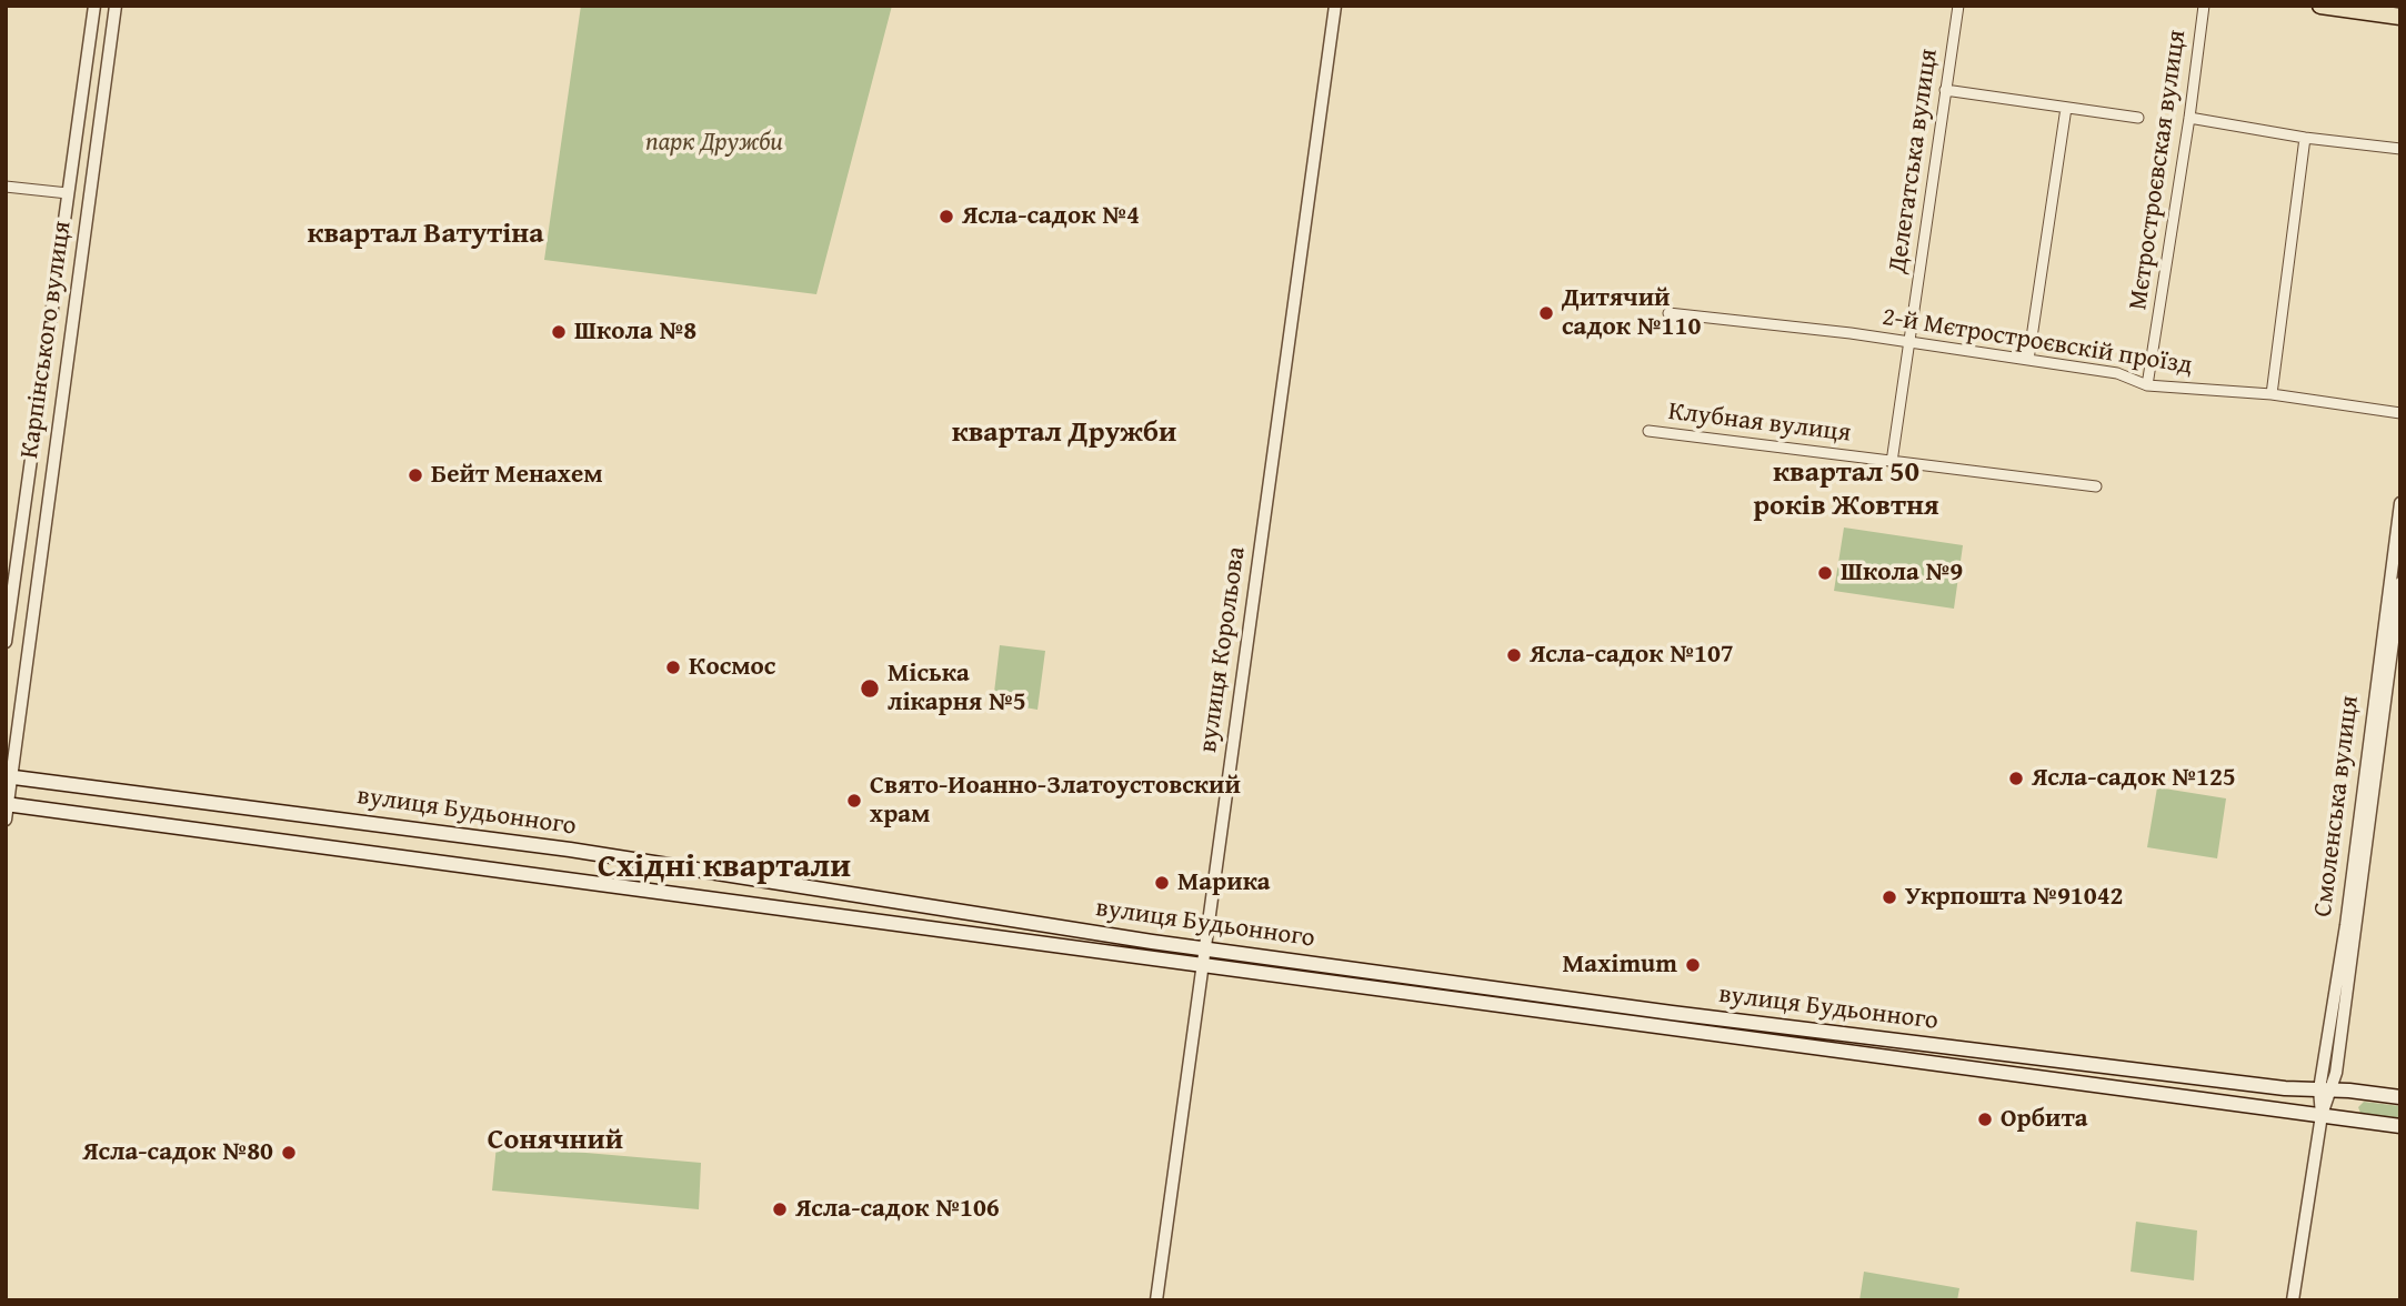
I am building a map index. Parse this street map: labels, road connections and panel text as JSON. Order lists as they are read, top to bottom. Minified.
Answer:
{"streets":{"main road":["вулиця Будьонного"],"street":["Делегатська вулиця","Мєтростроєвская вулиця","Карпінського вулиця","2-й Мєтростроєвскій проїзд","Клубная вулиця","вулиця Корольова","Смоленська вулиця"]},"crossings":[["Делегатська вулиця","2-й Мєтростроєвскій проїзд"],["Делегатська вулиця","Клубная вулиця"],["Мєтростроєвская вулиця","2-й Мєтростроєвскій проїзд"],["Карпінського вулиця","вулиця Будьонного"],["вулиця Корольова","вулиця Будьонного"],["Смоленська вулиця","вулиця Будьонного"]],"districts":["квартал Ватутіна","квартал Дружби","квартал 50 років Жовтня","Східні квартали","Сонячний"],"parks":["парк Дружби"],"places":["Ясла-садок №4","Дитячий садок №110","Школа №8","Бейт Менахем","Школа №9","Ясла-садок №107","Космос","Міська лікарня №5","Ясла-садок №125","Свято-Иоанно-Златоустовский храм","Марика","Укрпошта №91042","Maximum","Орбита","Ясла-садок №80","Ясла-садок №106"]}
